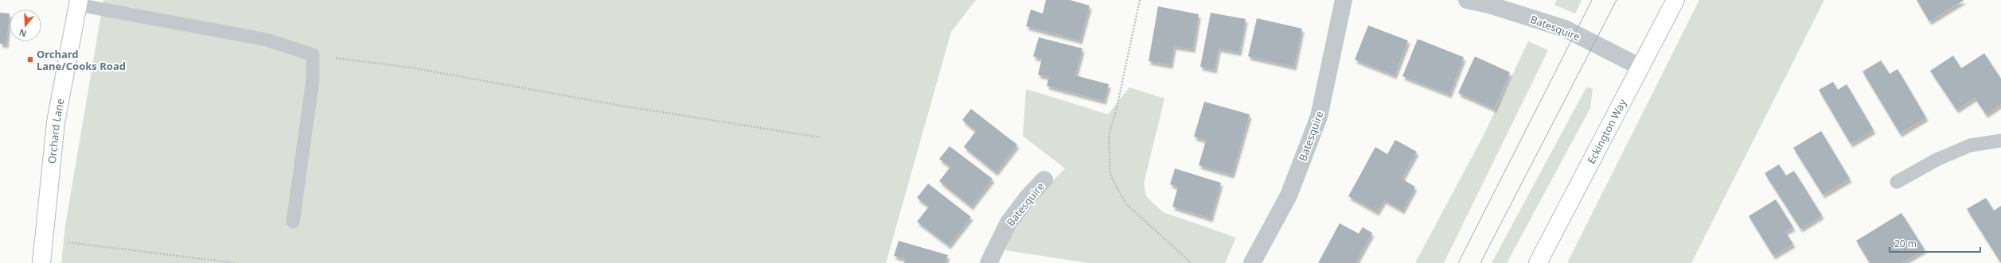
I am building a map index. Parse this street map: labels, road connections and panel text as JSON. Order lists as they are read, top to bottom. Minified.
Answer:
{"streets":{"main road":["Orchard Lane","Eckington Way"],"street":["Batesquire"]},"crossings":[["Batesquire","Eckington Way"]],"places":{"transit":["Orchard Lane/Cooks Road"]},"scale_bar":"20 m","north":"bottom"}
